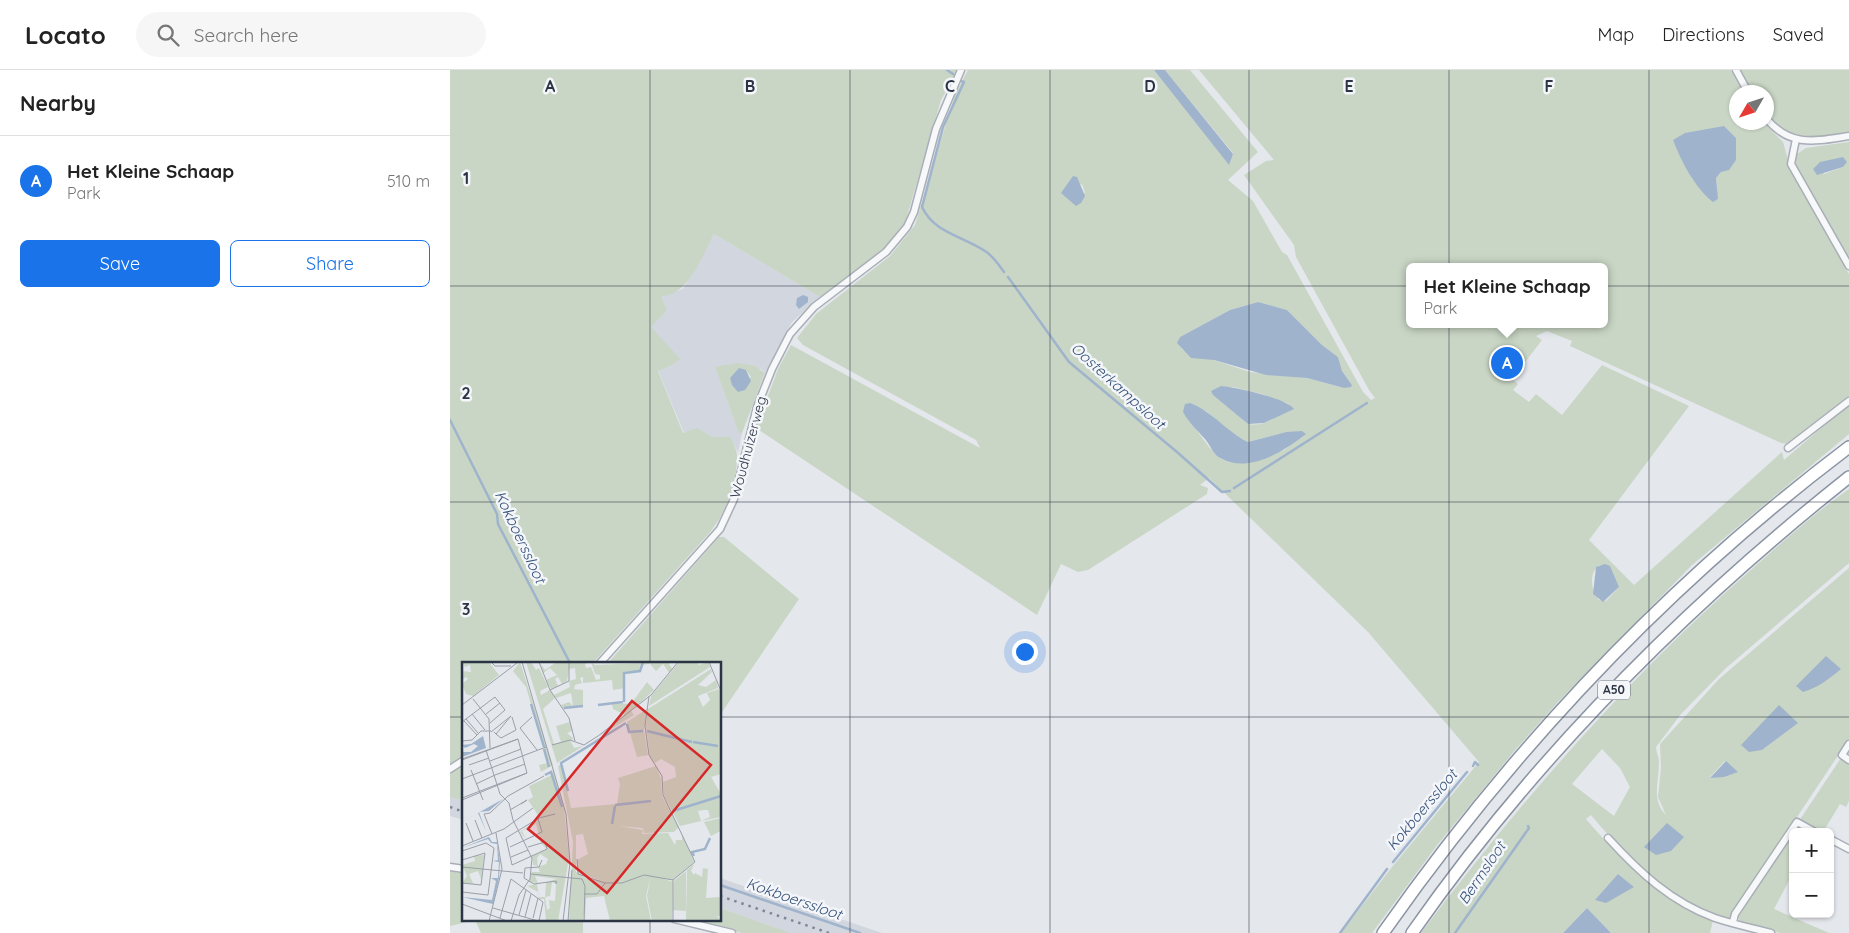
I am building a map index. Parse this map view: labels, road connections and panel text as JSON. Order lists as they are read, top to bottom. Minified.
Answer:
{"streets":{"highway":["A50"],"street":["Woudhuizerweg"]},"water":["Oosterkampsloot","Kokboerssloot","Bermsloot"],"north":"bottom left","page":{"header":"Locato","search":"Search here","nav":["Map","Directions","Saved"],"heading":"Nearby","list":[{"mark":"A","name":"Het Kleine Schaap","note":"Park","value":"510 m"}],"buttons":["Save","Share"],"popup":["Het Kleine Schaap","Park"],"pins":"A","map_buttons":["+","−"]},"grid":{"columns":["A","B","C","D","E","F"],"rows":["1","2","3"]}}
